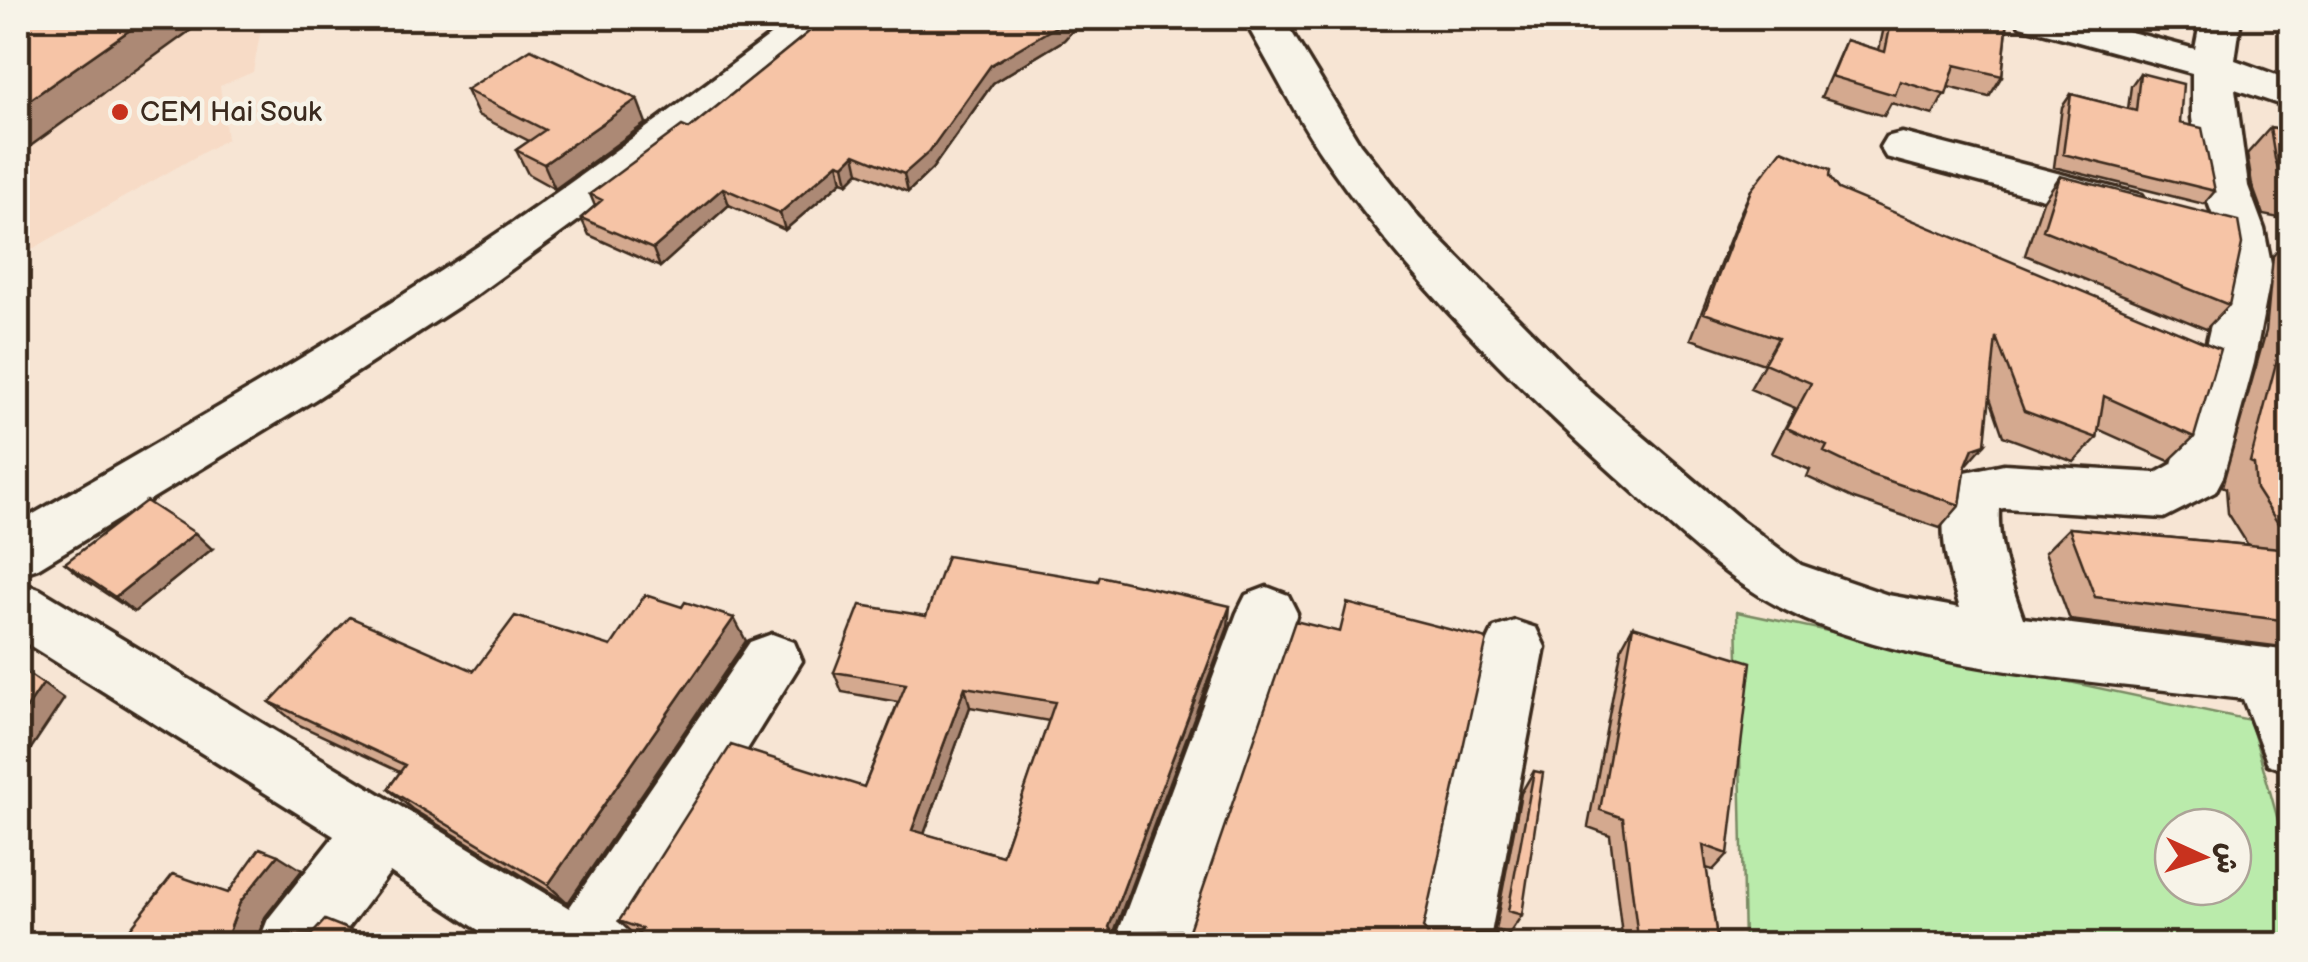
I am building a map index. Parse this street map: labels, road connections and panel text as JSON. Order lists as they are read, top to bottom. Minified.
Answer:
{"places":["CEM Hai Souk"],"north":"right"}
